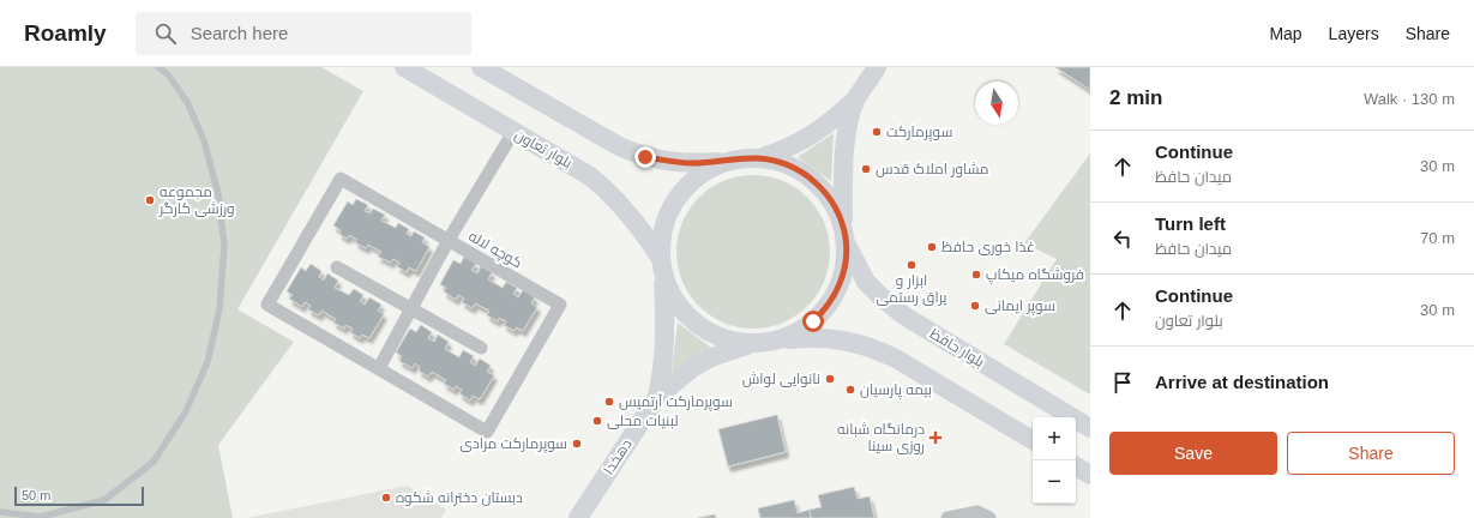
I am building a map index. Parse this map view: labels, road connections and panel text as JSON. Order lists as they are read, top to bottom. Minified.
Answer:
{"streets":{"main road":["بلوار تعاون","بلوار حافظ","دهخدا"],"street":["کوچه لاله"]},"crossings":[["بلوار تعاون","کوچه لاله"]],"places":{"other":["سوپرمارکت","مشاور املاک قدس","مجموعه ورزشی کارگر","غذا خوری حافظ","ابزار و یراق رستمی","فروشگاه میکاپ","سوپر ایمانی","نانوایی لواش","بیمه پارسیان","سوپرمارکت آرتمیس","لبنیات محلی","سوپرمارکت مرادی","دبستان دخترانه شکوه"],"health":["درمانگاه شبانه روزی سینا"]},"scale_bar":"50 m","north":"bottom","page":{"header":"Roamly","search":"Search here","nav":["Map","Layers","Share"],"heading":["2 min","Walk · 130 m"],"list":[["Continue","میدان حافظ","30 m"],["Turn left","میدان حافظ","70 m"],["Continue","بلوار تعاون","30 m"],"Arrive at destination"],"map_buttons":["+","−"],"buttons":["Save","Share"],"scale":"50 m"}}
